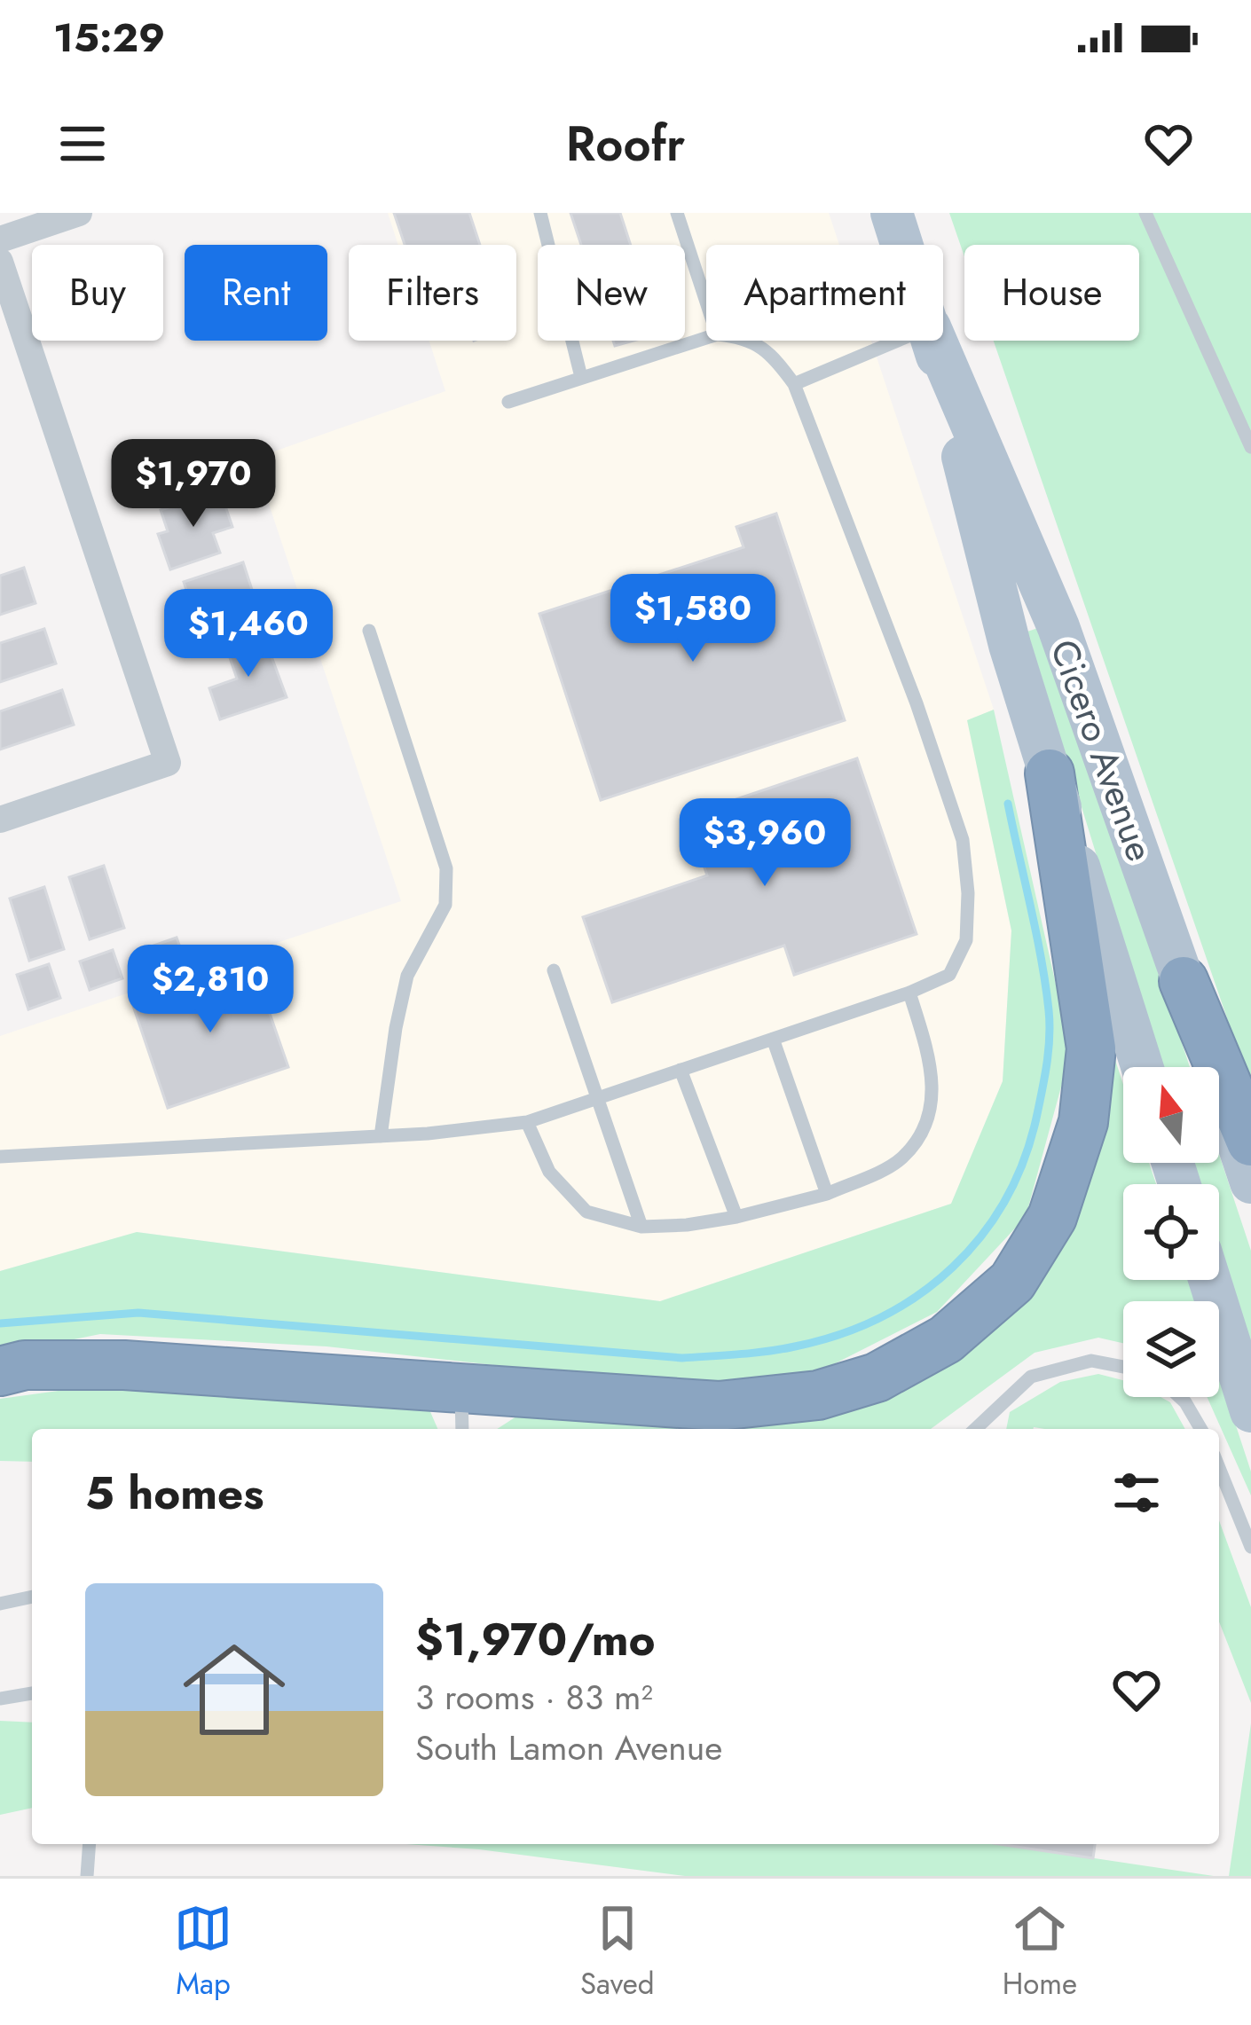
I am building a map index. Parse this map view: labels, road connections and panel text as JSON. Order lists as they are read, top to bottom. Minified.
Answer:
{"streets":{"main road":["Cicero Avenue"]},"north":"top","page":{"status":"15:29","header":"Roofr","chip":["Buy","Rent","Filters","New","Apartment","House"],"price":["$1,970","$1,580","$1,460","$3,960","$2,810"],"heading":"5 homes","list":[{"name":"$1,970/mo","note":"3 rooms · 83 m² · South Lamon Avenue"}],"tabs":["Map","Saved","Home"]}}
